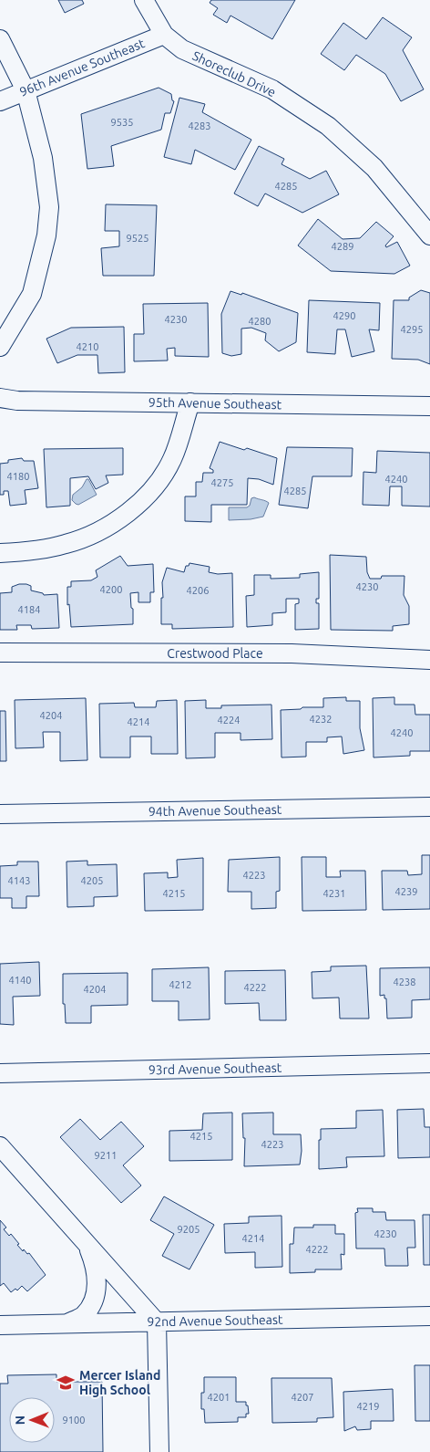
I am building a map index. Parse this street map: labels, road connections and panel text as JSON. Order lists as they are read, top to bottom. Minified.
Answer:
{"streets":{"street":["96th Avenue Southeast","Shoreclub Drive","95th Avenue Southeast","Crestwood Place","94th Avenue Southeast","93rd Avenue Southeast","92nd Avenue Southeast"]},"crossings":[["96th Avenue Southeast","Shoreclub Drive"]],"places":{"school or university":["Mercer Island High School"]},"house_numbers":["9535","4283","4285","9525","4289","4290","4230","4280","4295","4210","4180","4240","4275","4285","4230","4200","4206","4184","4204","4232","4224","4214","4240","4223","4143","4205","4239","4215","4231","4140","4238","4212","4222","4204","4215","4223","9211","9205","4230","4214","4222","4201","4207","4219","9100"],"north":"left"}
